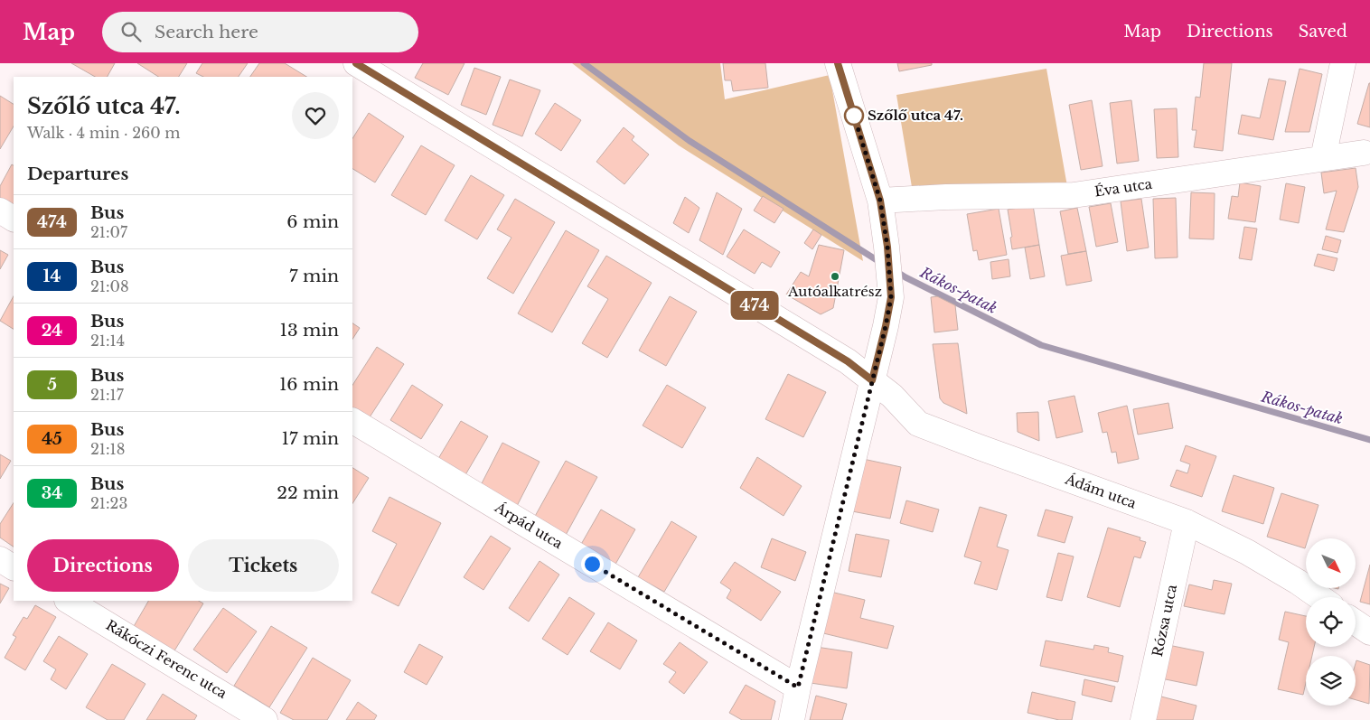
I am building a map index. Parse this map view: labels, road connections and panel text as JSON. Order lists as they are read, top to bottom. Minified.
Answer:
{"streets":{"street":["Éva utca","Ádám utca","Árpád utca","Rózsa utca","Rákóczi Ferenc utca"]},"crossings":[["Ádám utca","Rózsa utca"]],"water":["Rákos-patak"],"places":["Szőlő utca 47.","Autóalkatrész"],"lines":["bus line 474"],"north":"bottom right","page":{"header":"Map","search":"Search here","nav":["Map","Directions","Saved"],"on_map":"474","heading":[["Szőlő utca 47.","Walk · 4 min · 260 m"],"Departures"],"list":[{"mark":"474","name":"Bus","note":"21:07","value":"6 min"},{"mark":"14","name":"Bus","note":"21:08","value":"7 min"},{"mark":"24","name":"Bus","note":"21:14","value":"13 min"},{"mark":"5","name":"Bus","note":"21:17","value":"16 min"},{"mark":"45","name":"Bus","note":"21:18","value":"17 min"},{"mark":"34","name":"Bus","note":"21:23","value":"22 min"}],"buttons":["Directions","Tickets"]}}
